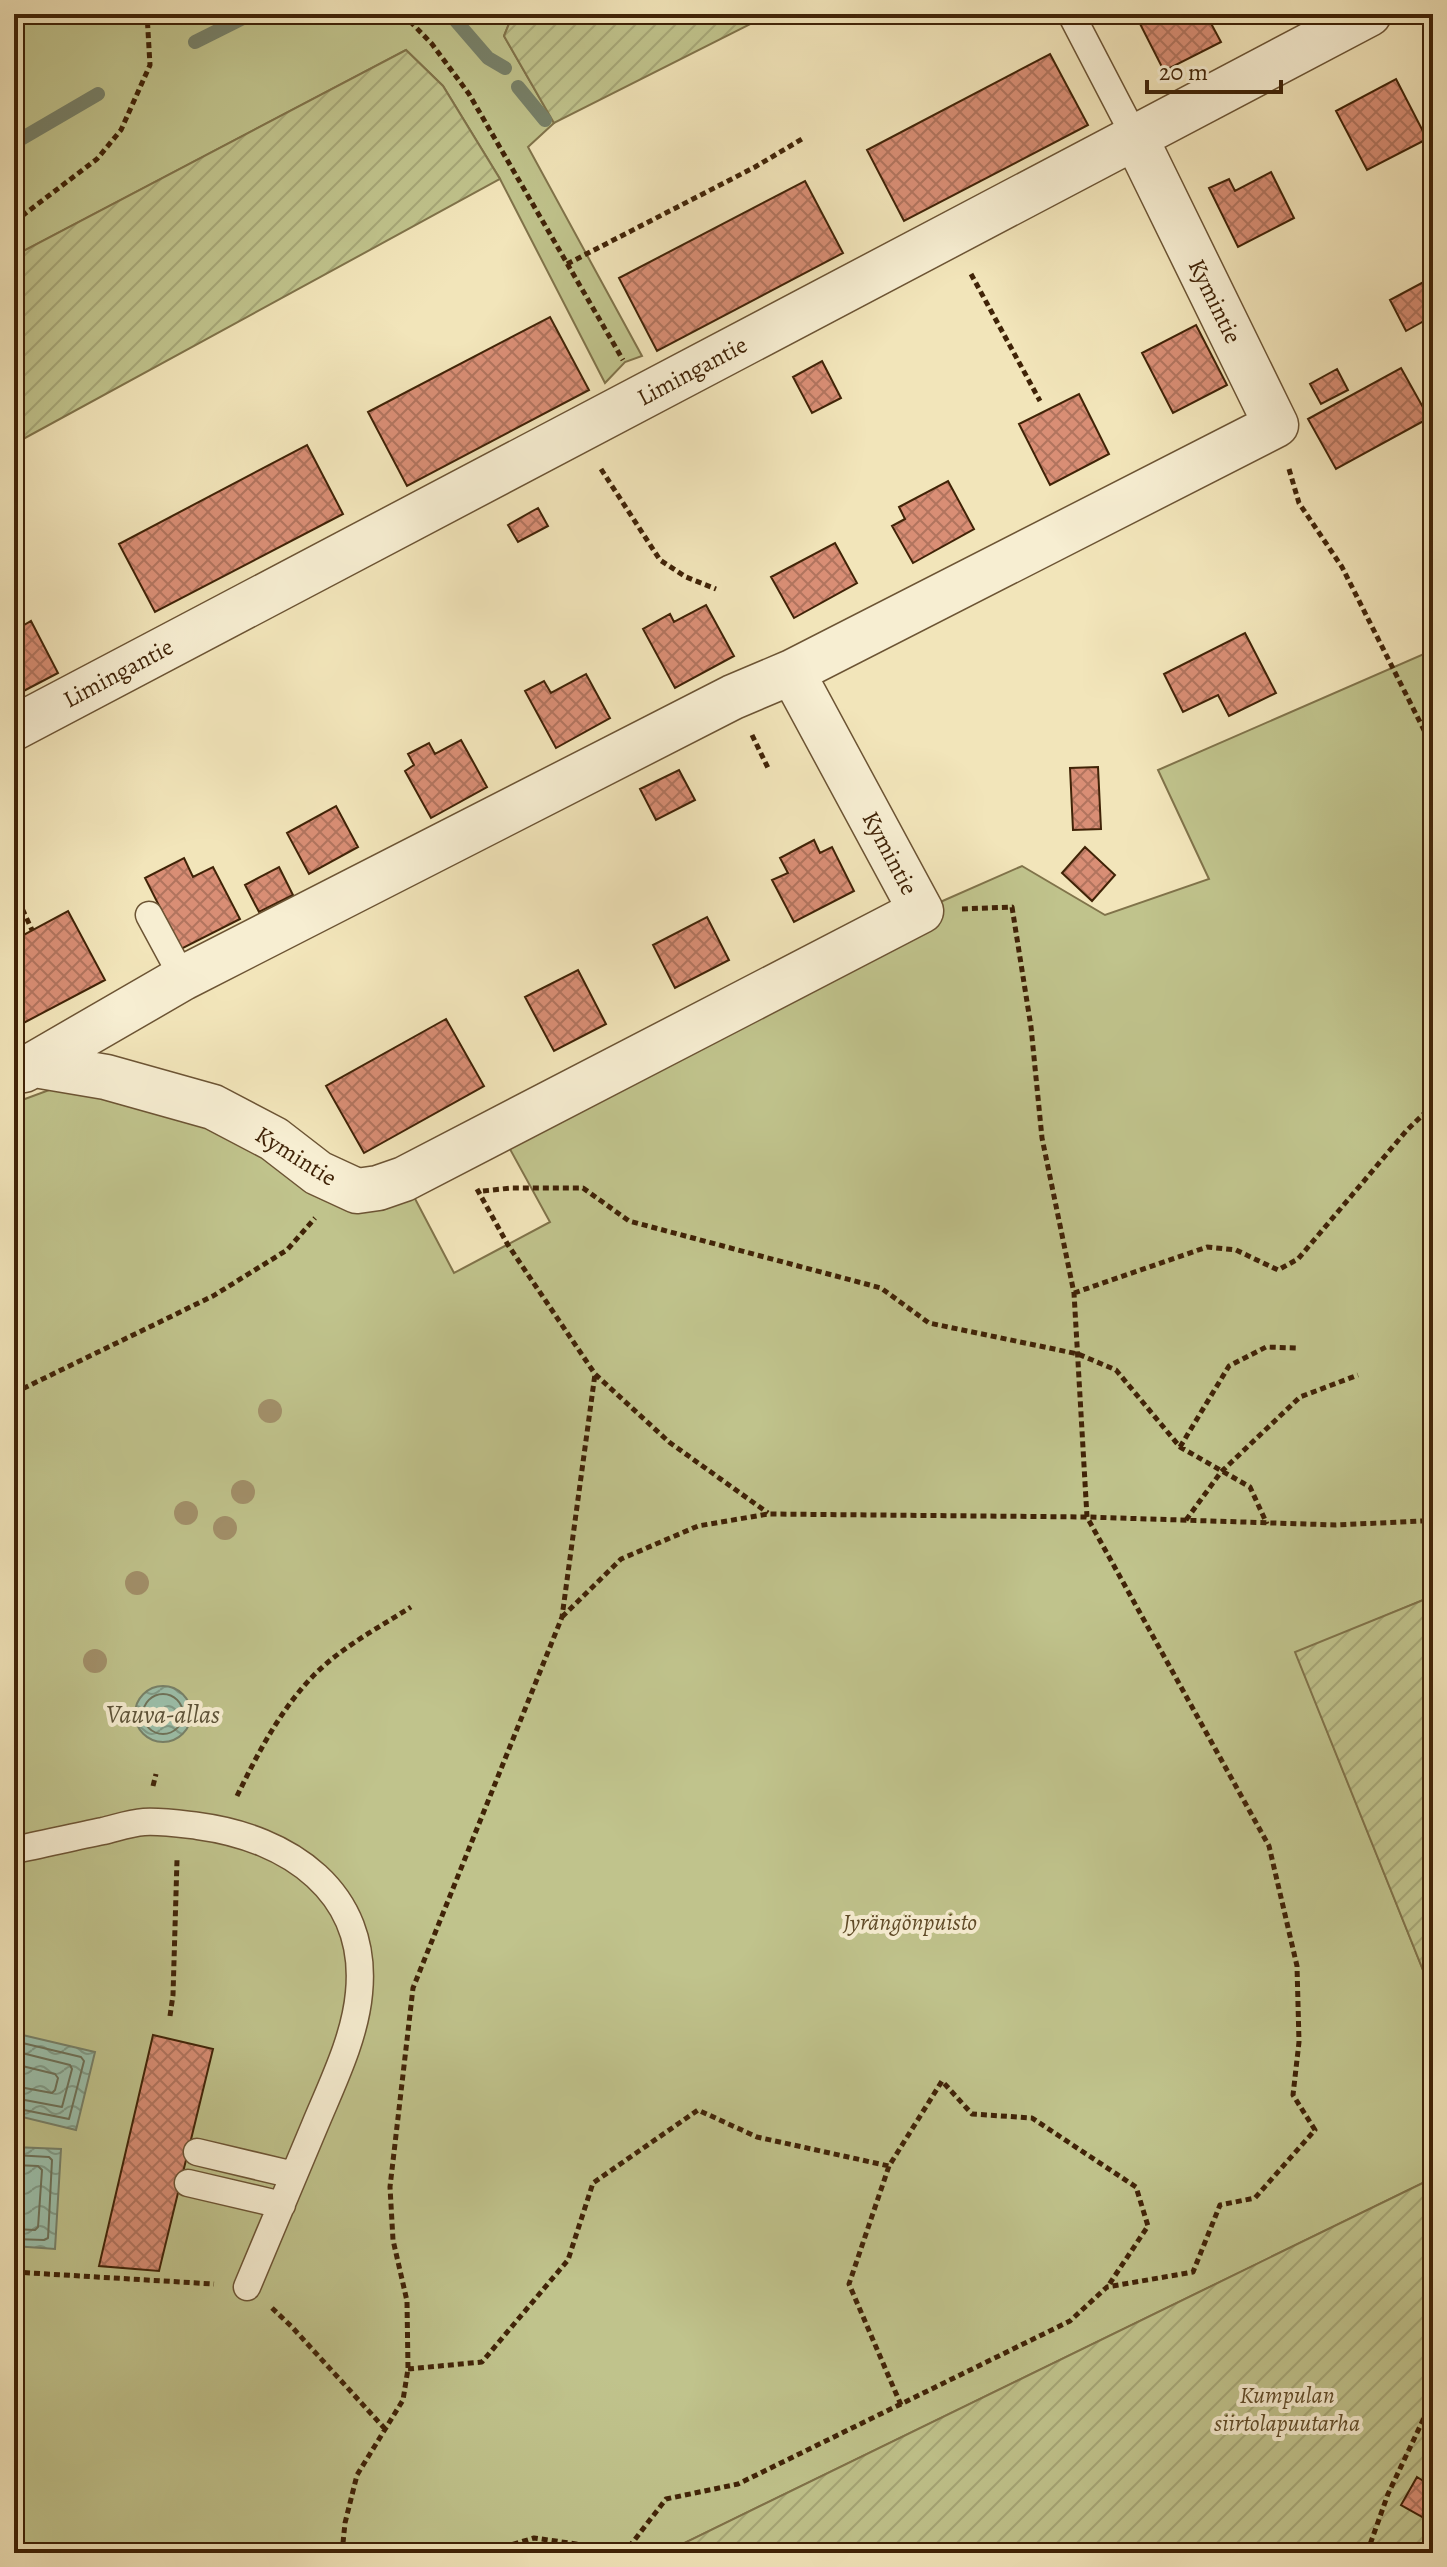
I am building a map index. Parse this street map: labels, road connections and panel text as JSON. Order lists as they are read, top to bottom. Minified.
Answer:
{"streets":{"street":["Kymintie","Limingantie"]},"crossings":[["Kymintie","Limingantie"]],"water":["Vauva-allas"],"parks":["Jyrängönpuisto","Kumpulan siirtolapuutarha"],"scale_bar":"20 m"}
